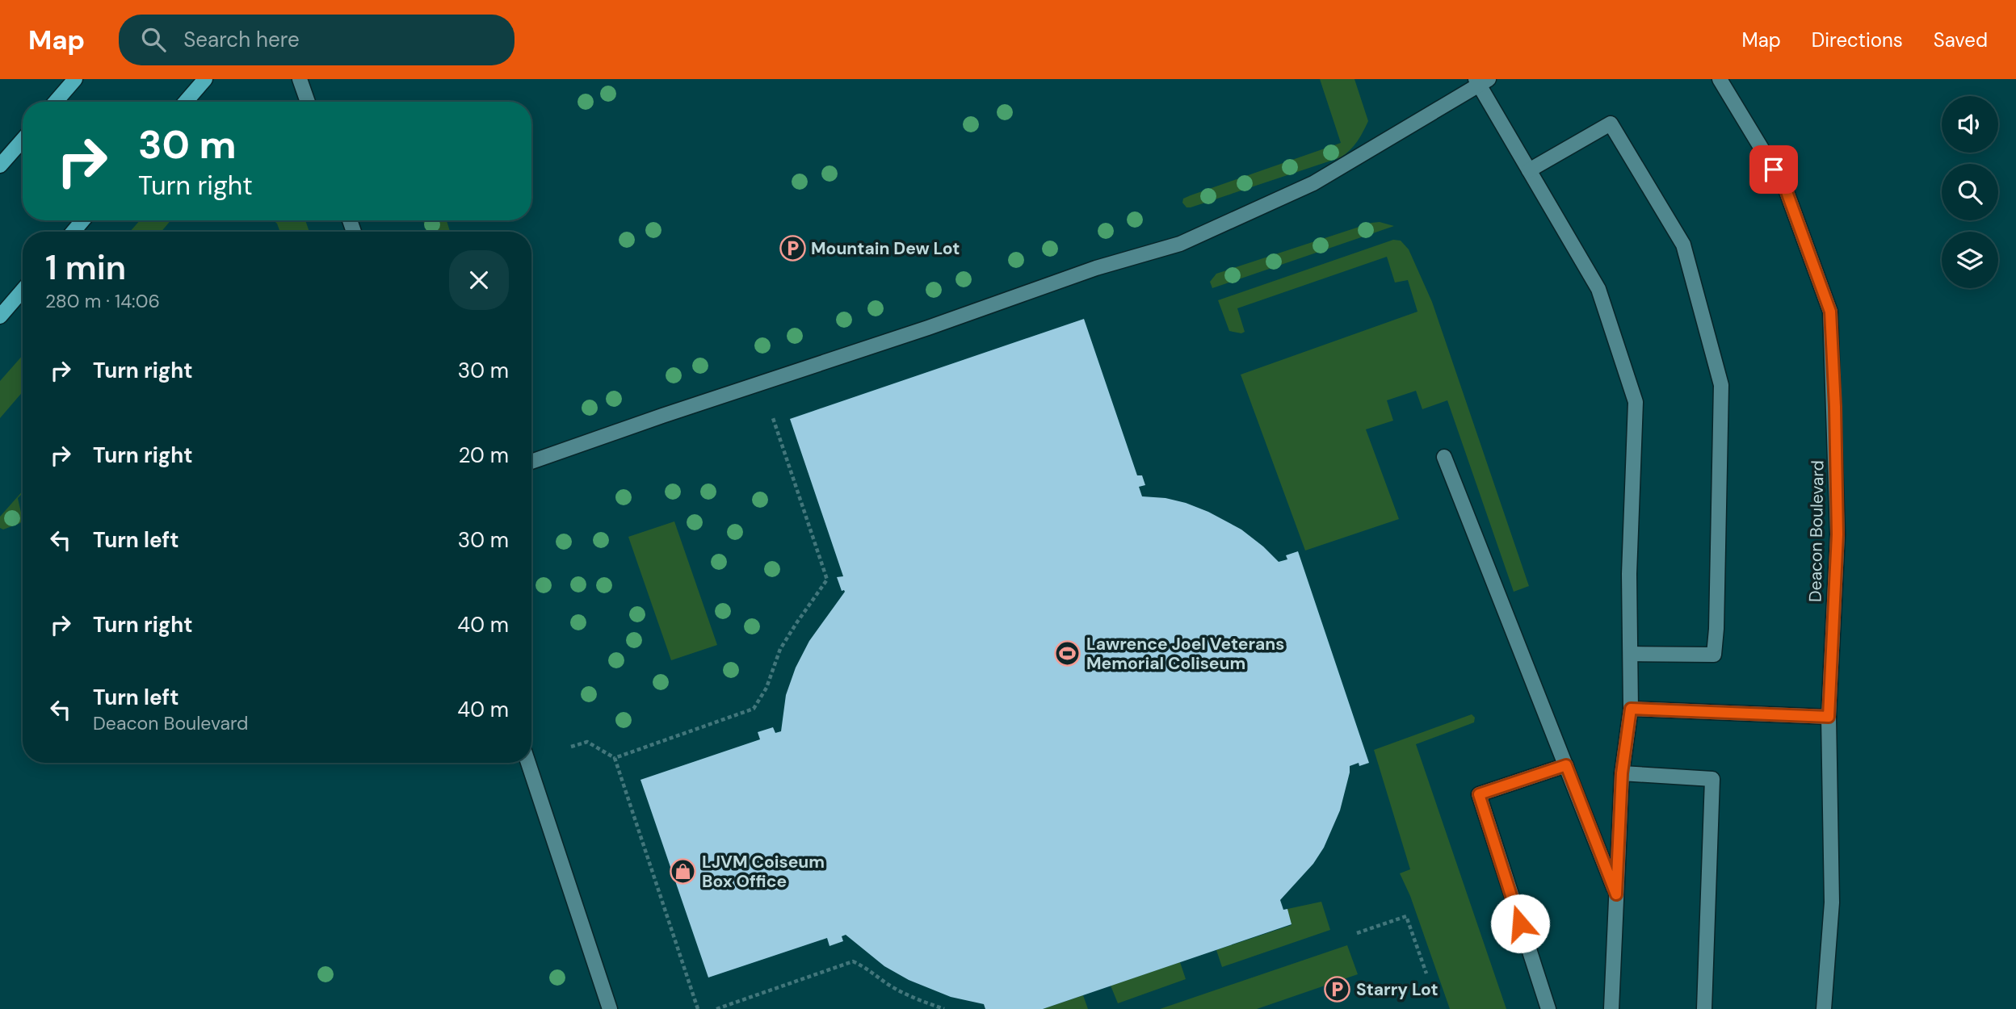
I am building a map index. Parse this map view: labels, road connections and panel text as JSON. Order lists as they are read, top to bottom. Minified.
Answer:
{"streets":{"street":["Deacon Boulevard"]},"places":{"parking":["Mountain Dew Lot","Starry Lot"],"sports":["Lawrence Joel Veterans Memorial Coliseum"],"shop":["LJVM Coiseum Box Office"]},"page":{"header":"Map","search":"Search here","nav":["Map","Directions","Saved"],"turn":["30 m","Turn right"],"heading":["1 min","280 m · 14:06"],"list":[{"name":"Turn right","value":"30 m"},{"name":"Turn right","value":"20 m"},{"name":"Turn left","value":"30 m"},{"name":"Turn right","value":"40 m"},{"name":"Turn left","note":"Deacon Boulevard","value":"40 m"}]}}
